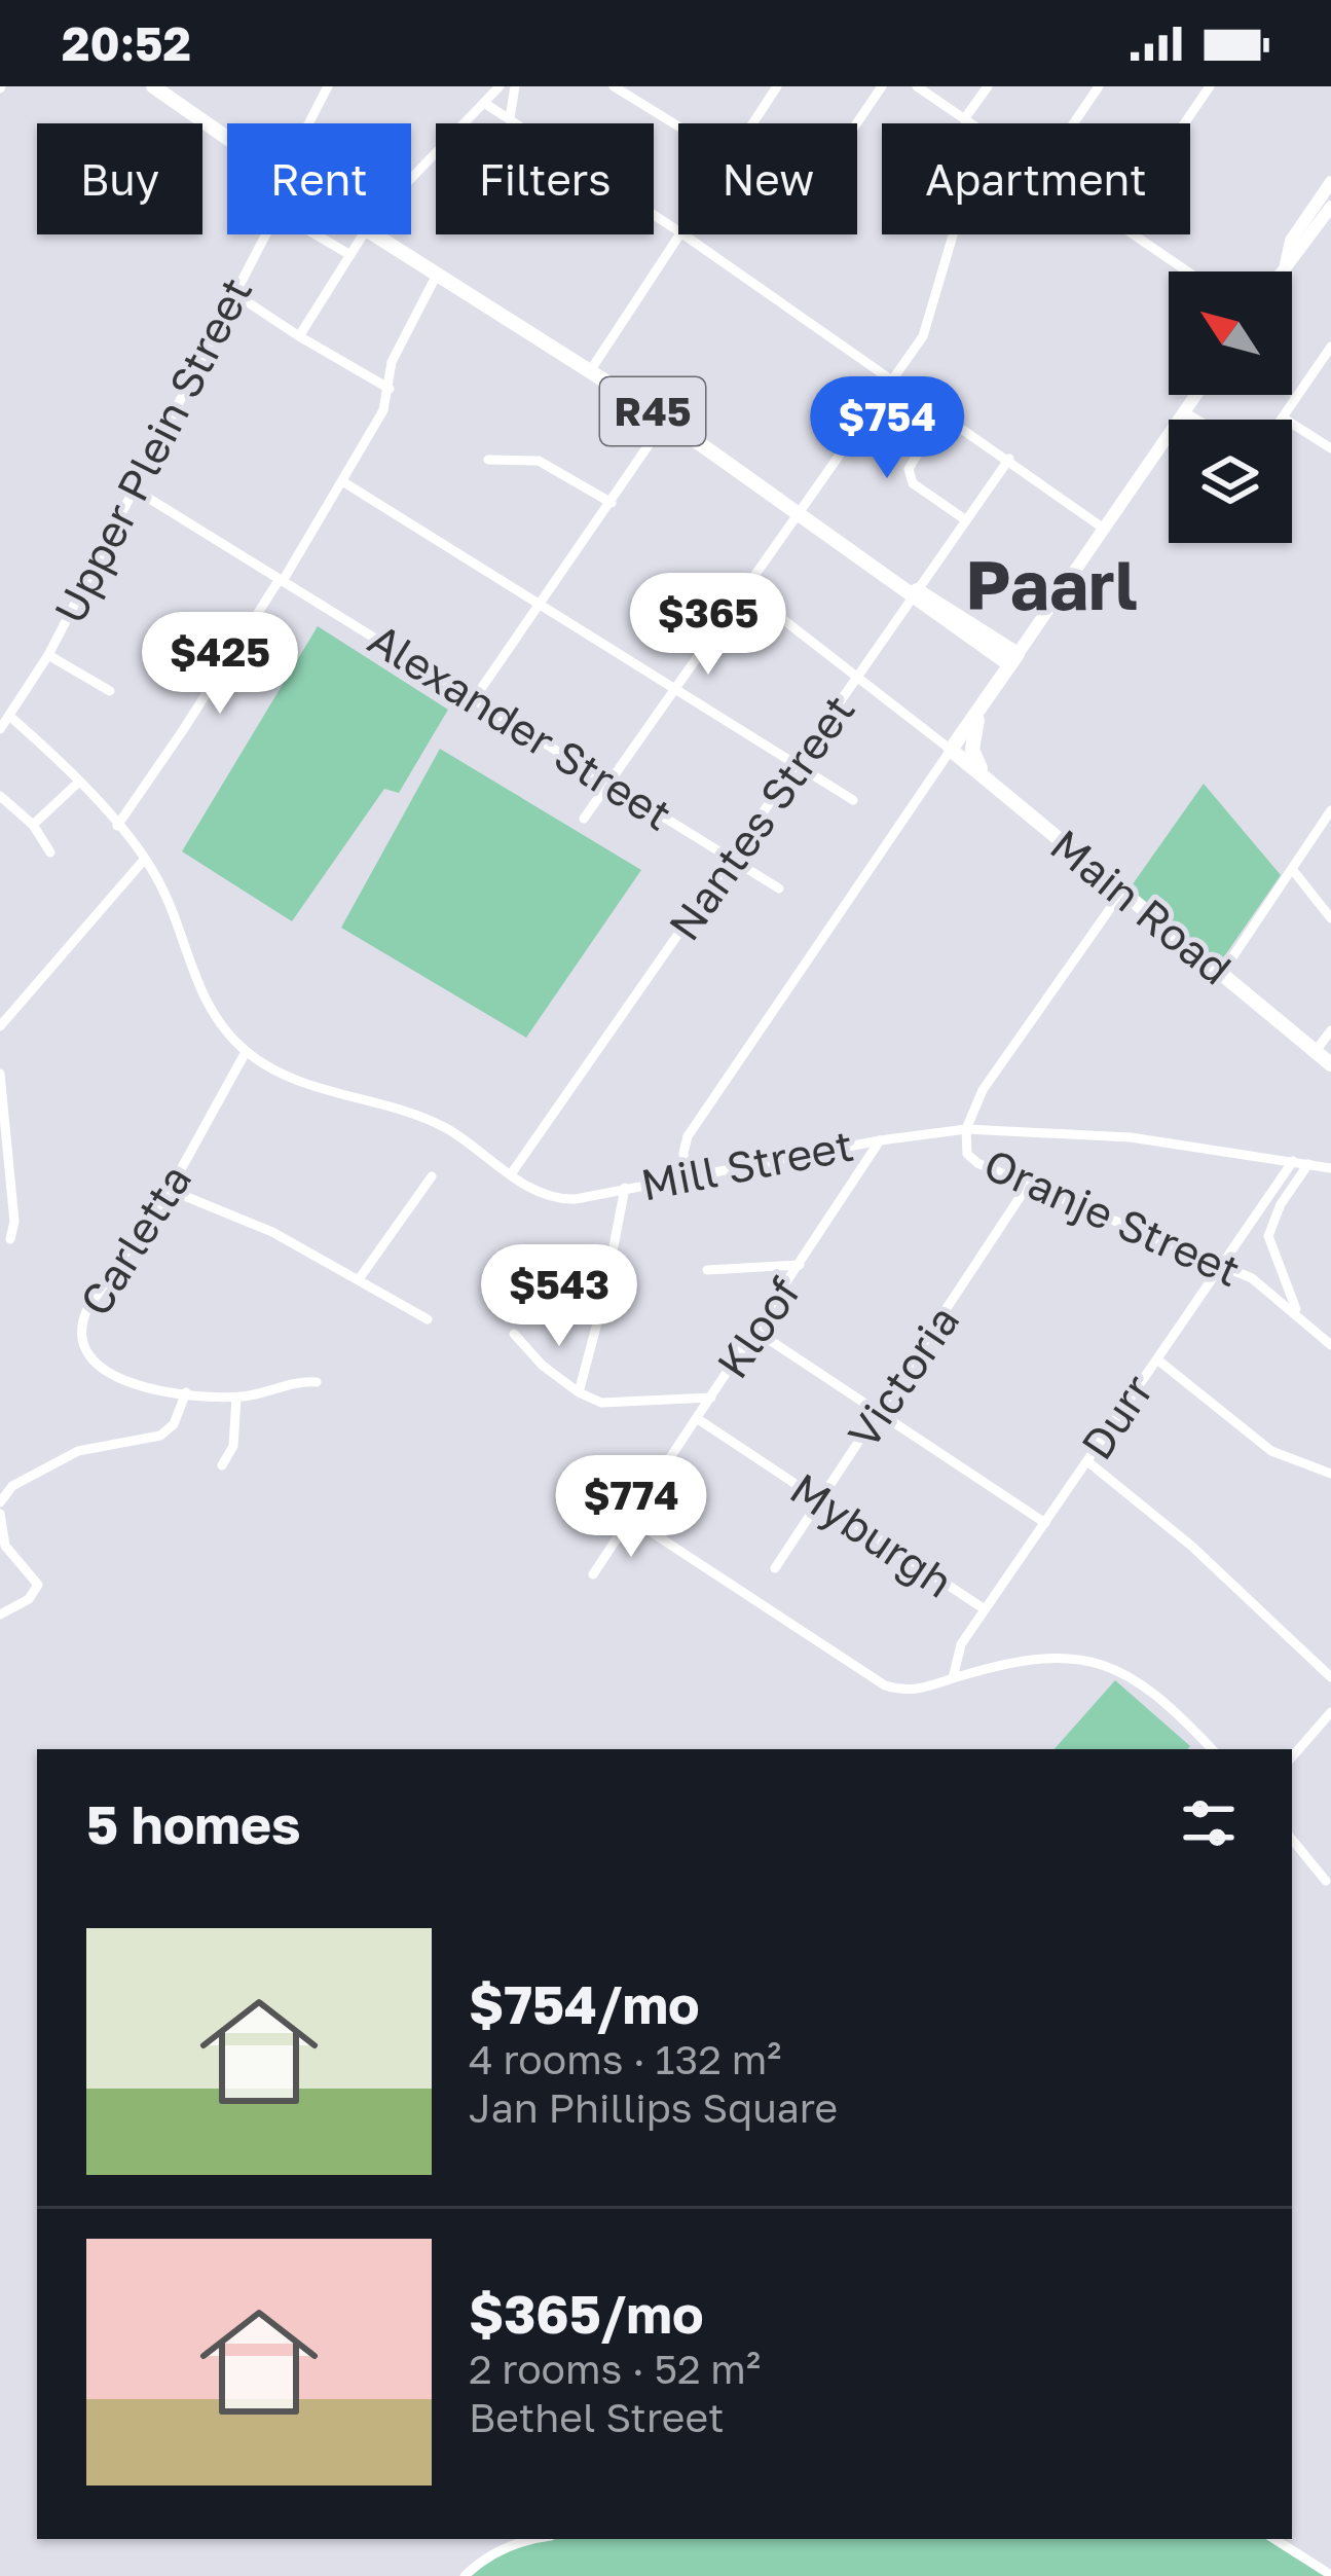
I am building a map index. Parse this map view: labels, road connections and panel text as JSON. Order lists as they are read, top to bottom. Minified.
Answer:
{"streets":{"main road":["R45","Main Road"],"street":["Upper Plein Street","Alexander Street","Nantes Street","Mill Street","Oranje Street","Carletta","Kloof","Victoria","Durr","Myburgh"]},"crossings":[["R45","Nantes Street"],["Upper Plein Street","Alexander Street"],["Upper Plein Street","Mill Street"],["Alexander Street","Nantes Street"],["Nantes Street","Mill Street"],["Mill Street","Oranje Street"],["Mill Street","Carletta"],["Mill Street","Kloof"],["Mill Street","Durr"],["Oranje Street","Victoria"],["Oranje Street","Durr"],["Kloof","Myburgh"],["Victoria","Myburgh"],["Durr","Myburgh"]],"districts":["Paarl"],"north":"top left","page":{"status":"20:52","chip":["Buy","Rent","Filters","New","Apartment"],"price":["$754","$365","$425","$543","$774"],"heading":"5 homes","list":[{"name":"$754/mo","note":"4 rooms · 132 m² · Jan Phillips Square"},{"name":"$365/mo","note":"2 rooms · 52 m² · Bethel Street"}]}}
